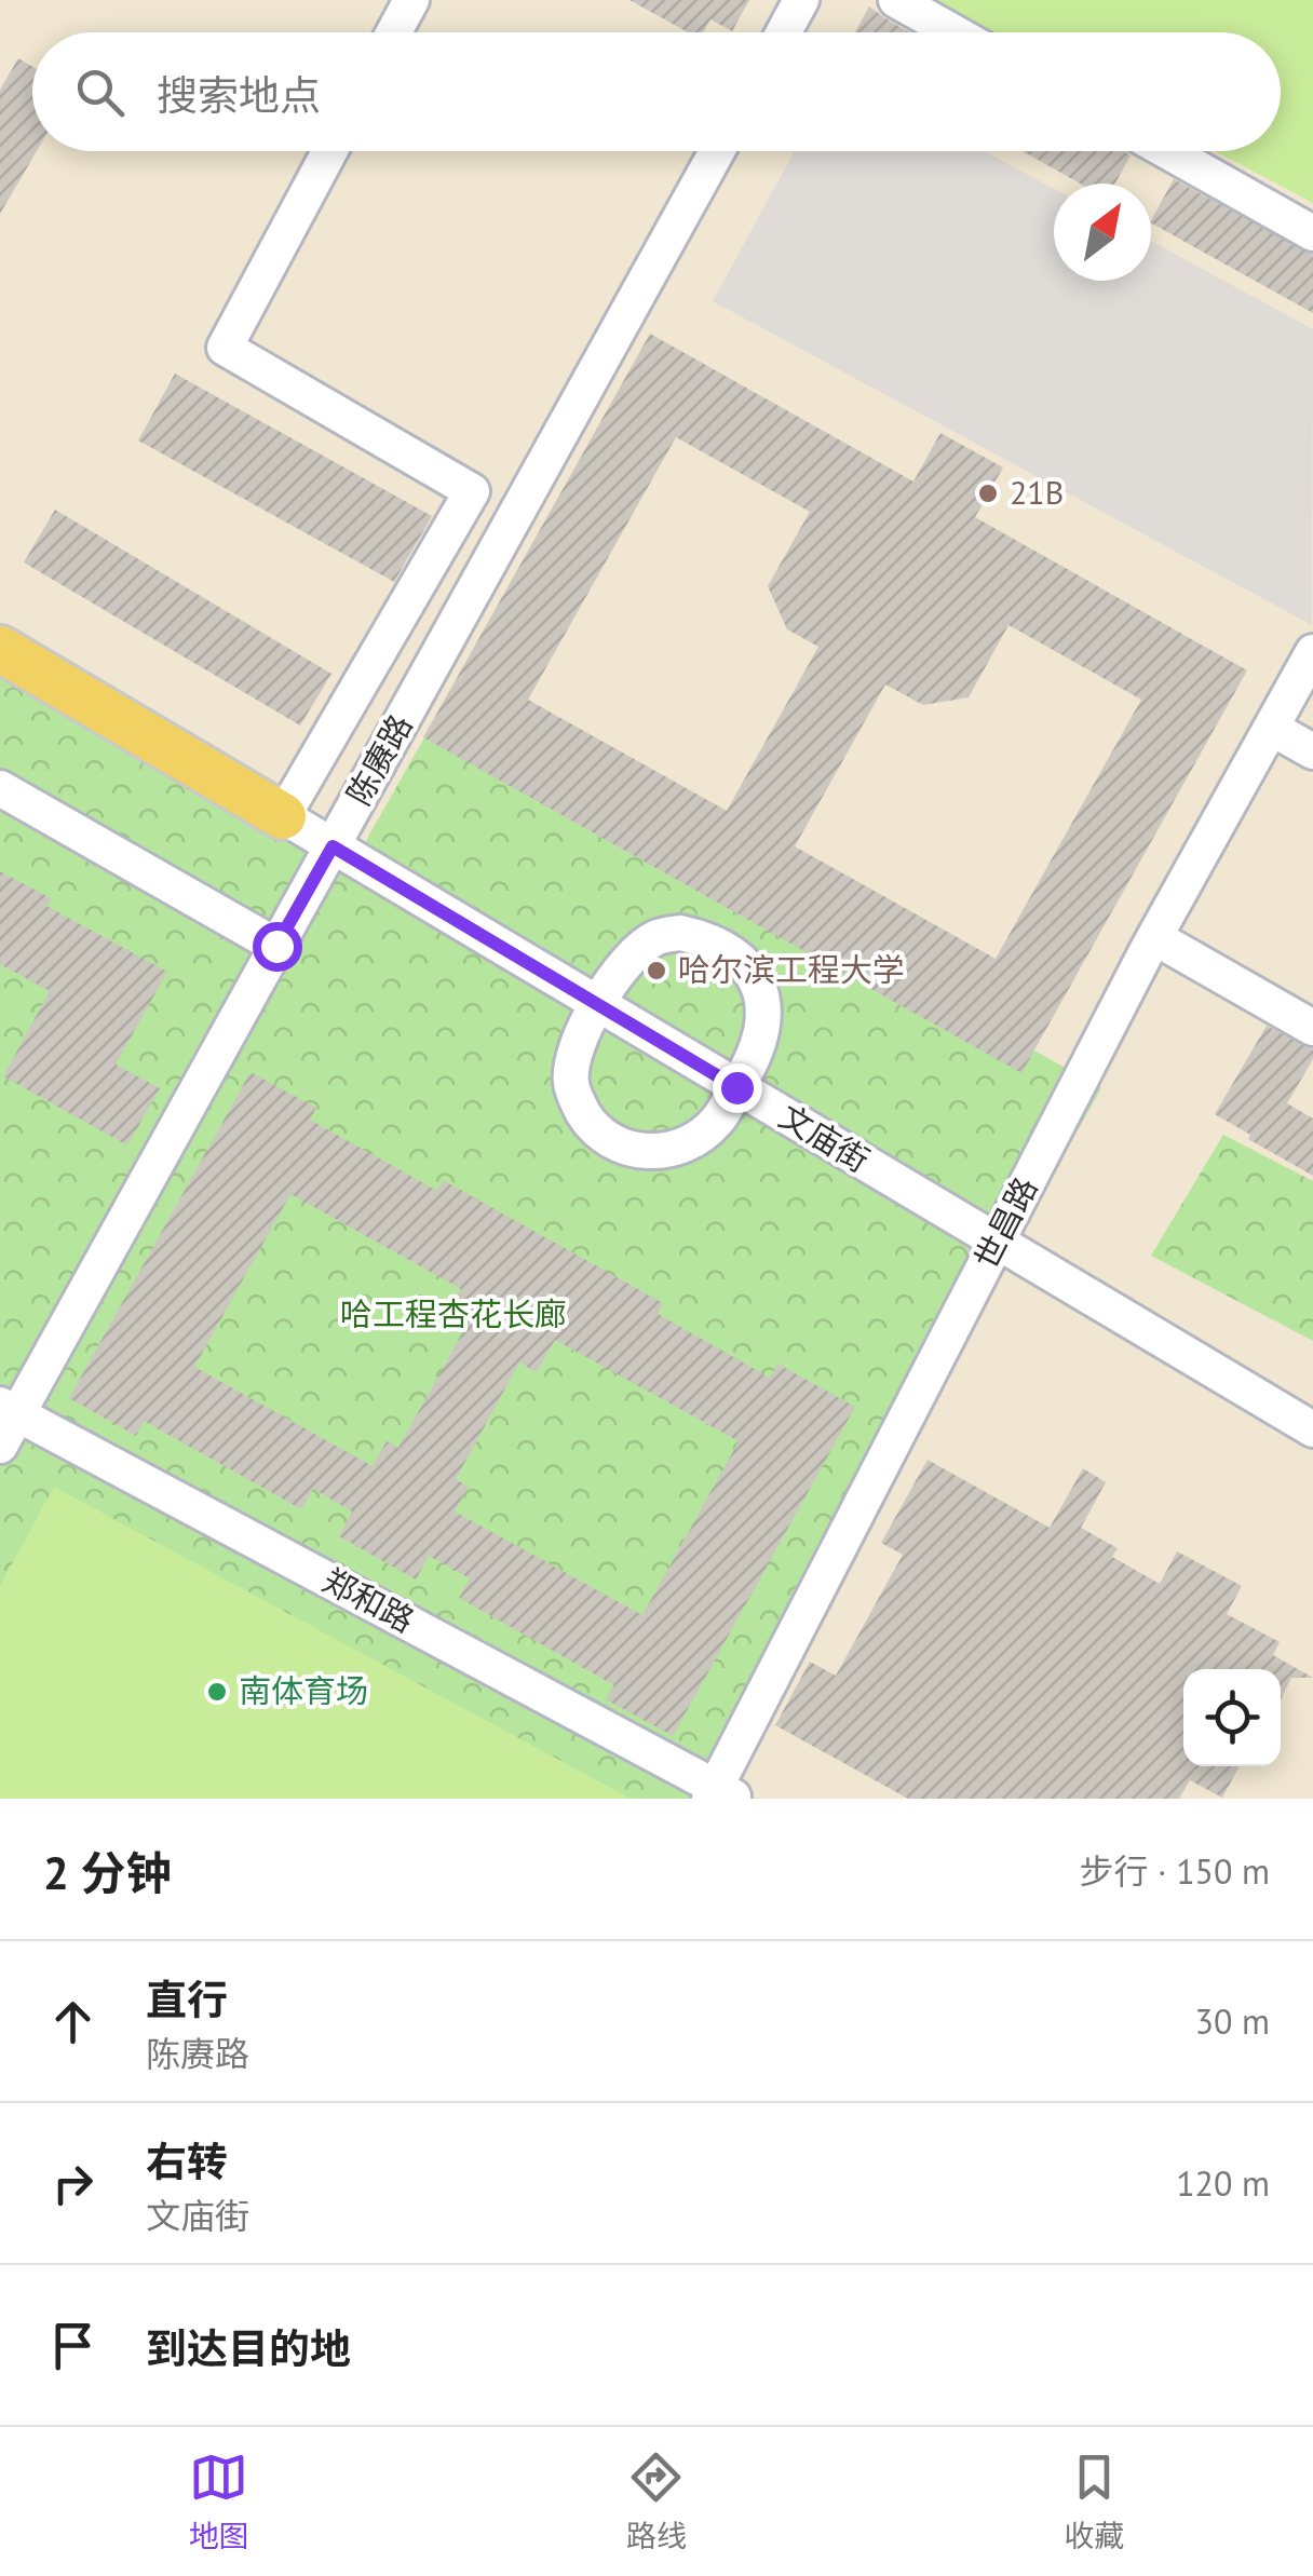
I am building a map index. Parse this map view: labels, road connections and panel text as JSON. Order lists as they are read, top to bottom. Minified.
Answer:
{"streets":{"main road":["文庙街"],"street":["陈赓路","世昌路","郑和路"]},"crossings":[["陈赓路","文庙街"],["陈赓路","郑和路"],["文庙街","世昌路"],["世昌路","郑和路"]],"parks":["哈工程杏花长廊"],"places":["21B","哈尔滨工程大学","南体育场"],"north":"top right","page":{"search":"搜索地点","heading":["2 分钟","步行 · 150 m"],"list":[["直行","陈赓路","30 m"],["右转","文庙街","120 m"],"到达目的地"],"nav":["地图","路线","收藏"]}}
